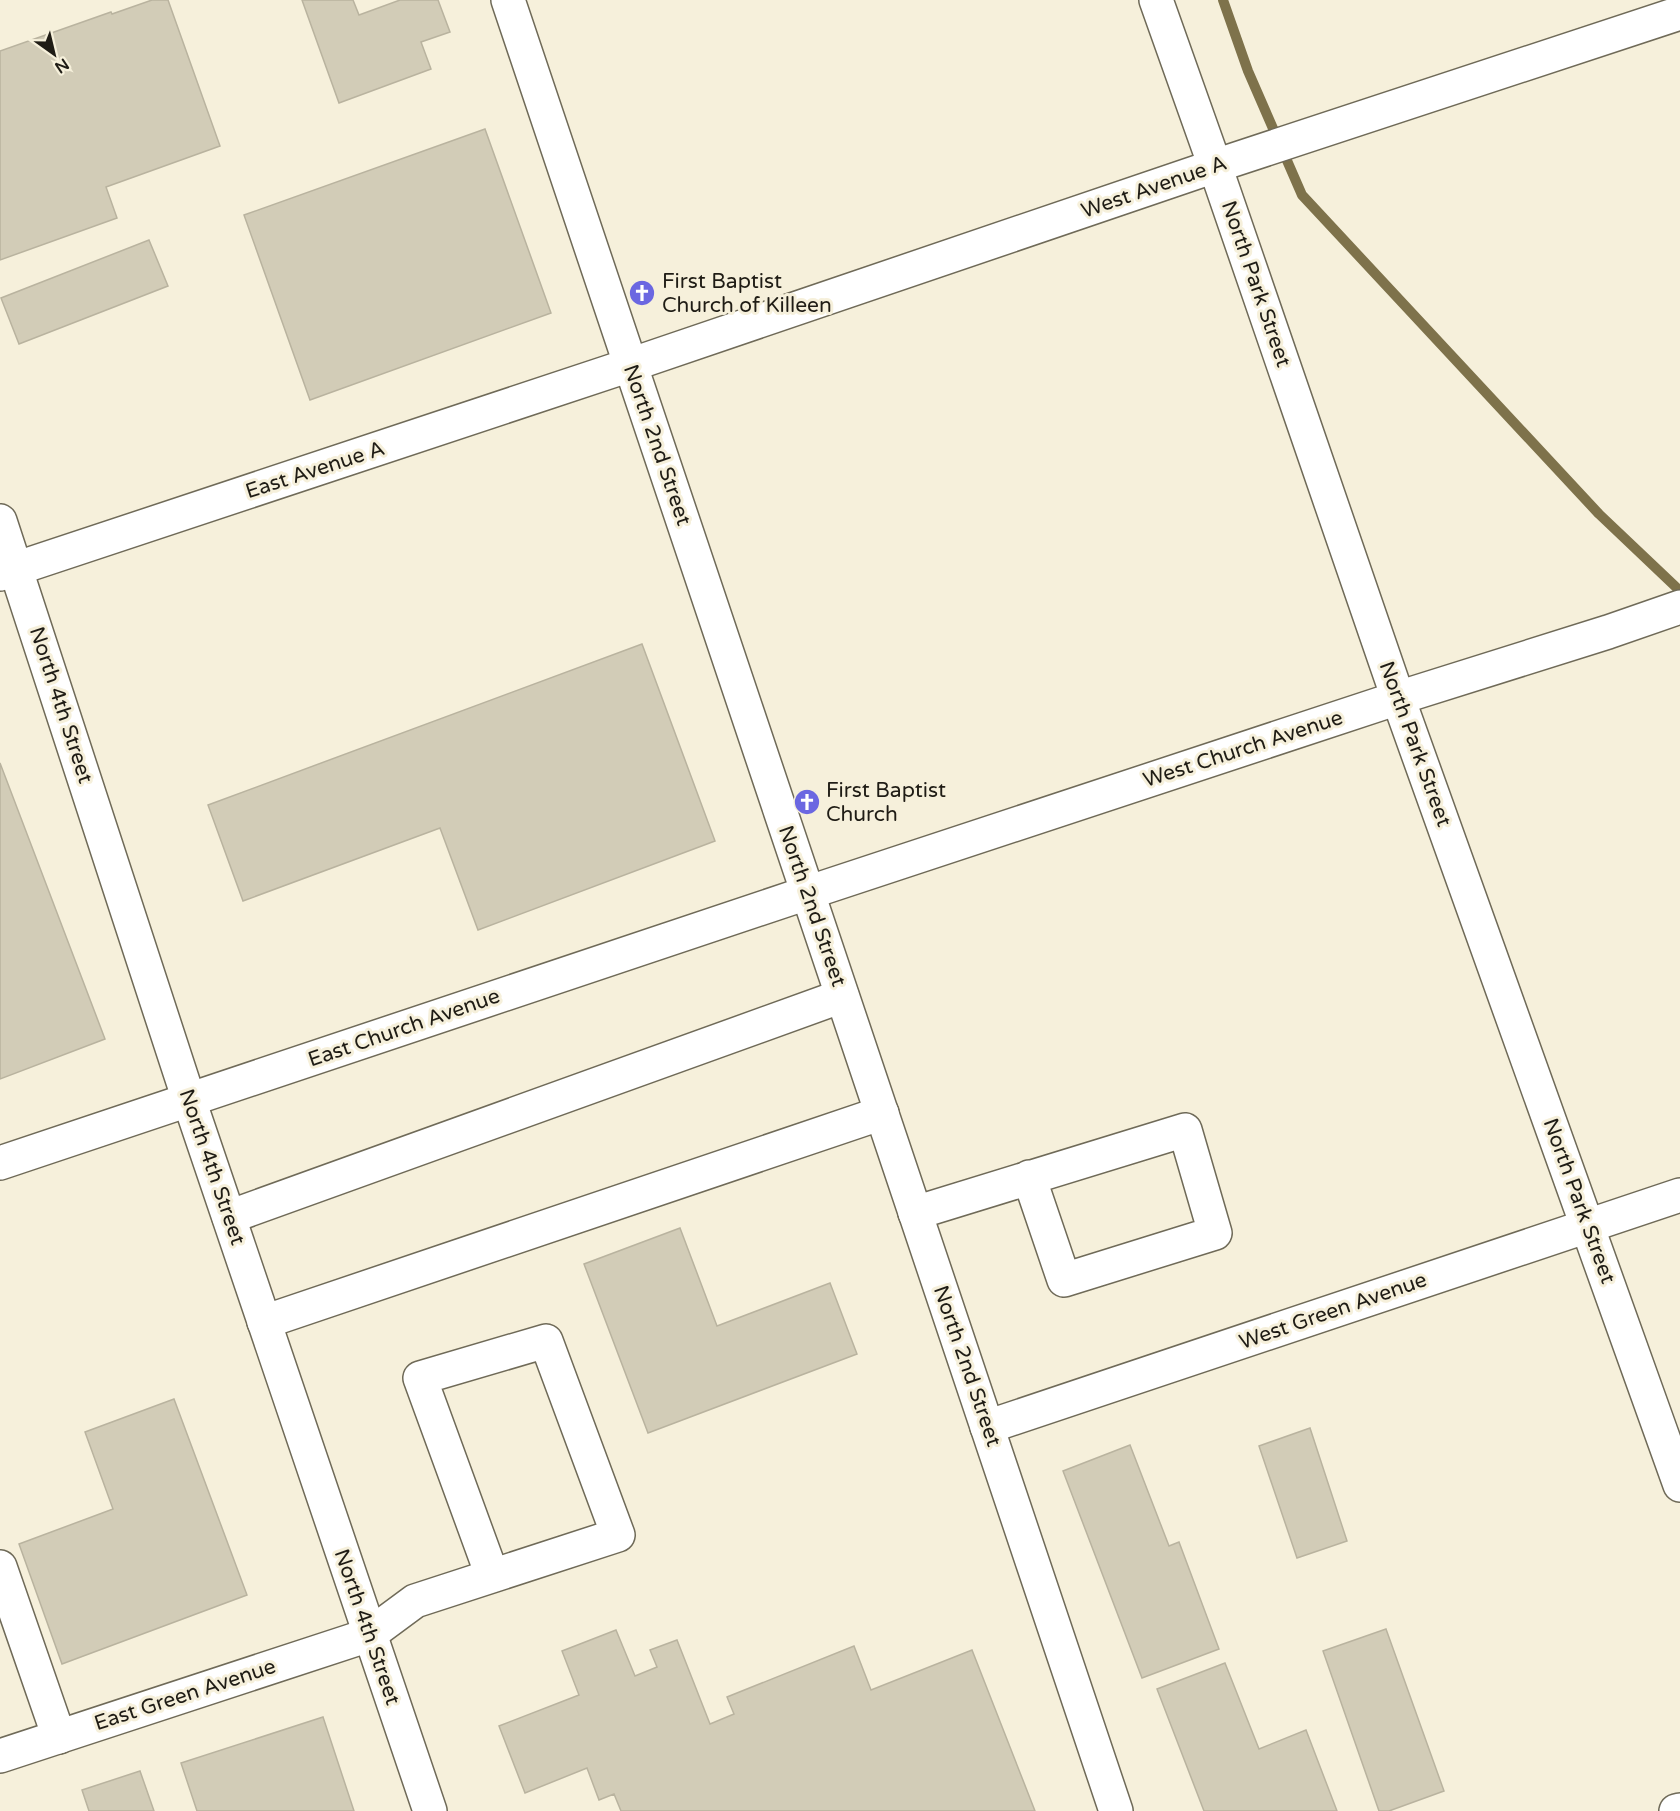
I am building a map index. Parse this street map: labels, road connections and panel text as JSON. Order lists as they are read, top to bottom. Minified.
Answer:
{"streets":{"street":["West Avenue A","North Park Street","North 2nd Street","East Avenue A","North 4th Street","West Church Avenue","East Church Avenue","West Green Avenue","East Green Avenue"]},"crossings":[["West Avenue A","North Park Street"],["West Avenue A","North 2nd Street"],["West Avenue A","East Avenue A"],["North Park Street","West Church Avenue"],["North Park Street","West Green Avenue"],["North 2nd Street","East Avenue A"],["North 2nd Street","West Church Avenue"],["North 2nd Street","East Church Avenue"],["North 2nd Street","West Green Avenue"],["East Avenue A","North 4th Street"],["North 4th Street","East Church Avenue"],["North 4th Street","East Green Avenue"],["West Church Avenue","East Church Avenue"]],"places":{"church":["First Baptist Church of Killeen","First Baptist Church"]},"north":"bottom right"}
